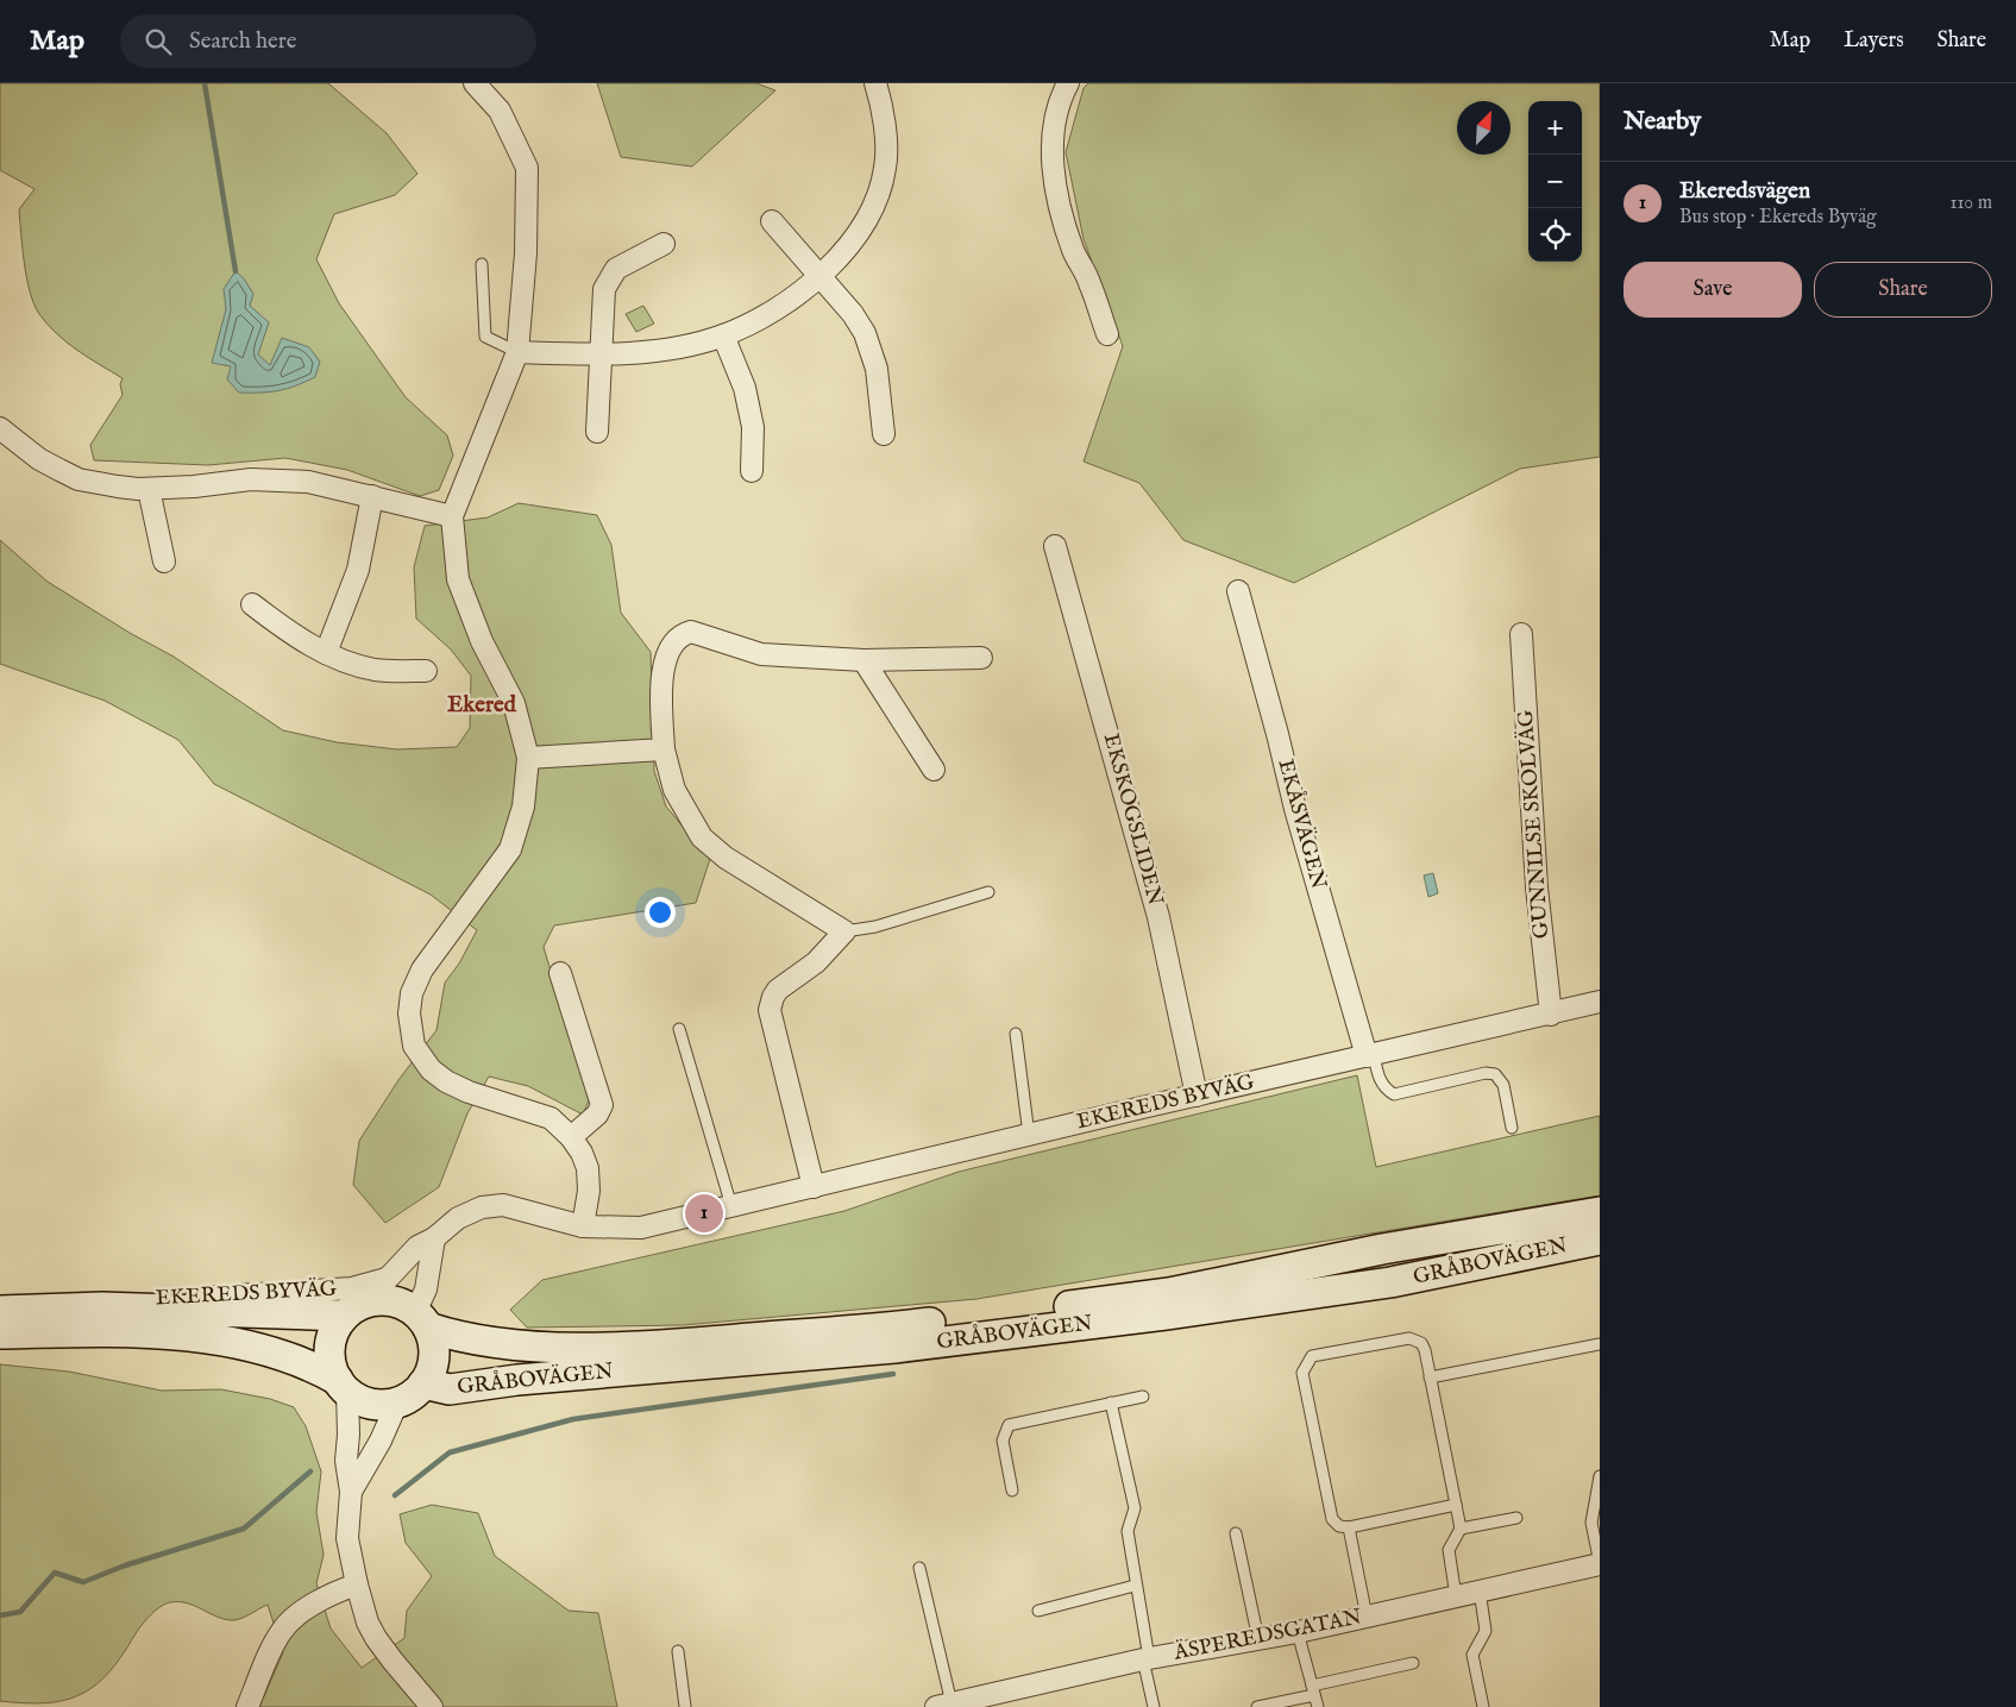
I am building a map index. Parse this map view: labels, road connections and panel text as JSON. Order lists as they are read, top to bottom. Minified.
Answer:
{"streets":{"main road":["GRÅBOVÄGEN"],"street":["EKSKOGSLIDEN","EKÅSVÄGEN","GUNNILSE SKOLVÄG","EKEREDS BYVÄG","ÄSPEREDSGATAN"]},"crossings":[["EKSKOGSLIDEN","EKEREDS BYVÄG"],["EKÅSVÄGEN","EKEREDS BYVÄG"],["GUNNILSE SKOLVÄG","EKEREDS BYVÄG"],["EKEREDS BYVÄG","GRÅBOVÄGEN"]],"districts":["Ekered"],"north":"top right","page":{"header":"Map","search":"Search here","nav":["Map","Layers","Share"],"heading":"Nearby","map_buttons":["+","−"],"list":[{"mark":"1","name":"Ekeredsvägen","note":"Bus stop · Ekereds Byväg","value":"110 m"}],"buttons":["Save","Share"],"pins":"1"}}
